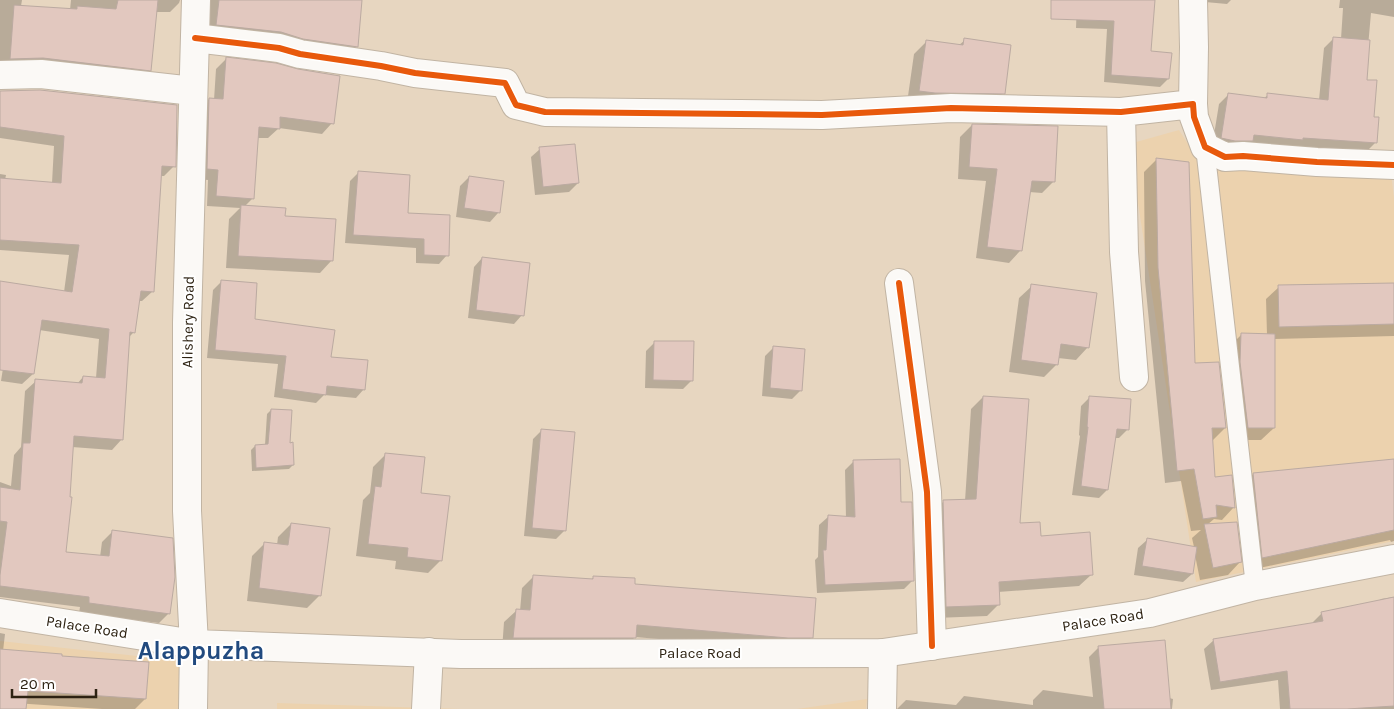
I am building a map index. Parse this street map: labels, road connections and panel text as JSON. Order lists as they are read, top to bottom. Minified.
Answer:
{"streets":{"street":["Alishery Road","Palace Road"]},"crossings":[["Alishery Road","Palace Road"]],"districts":["Alappuzha"],"scale_bar":"20 m"}
